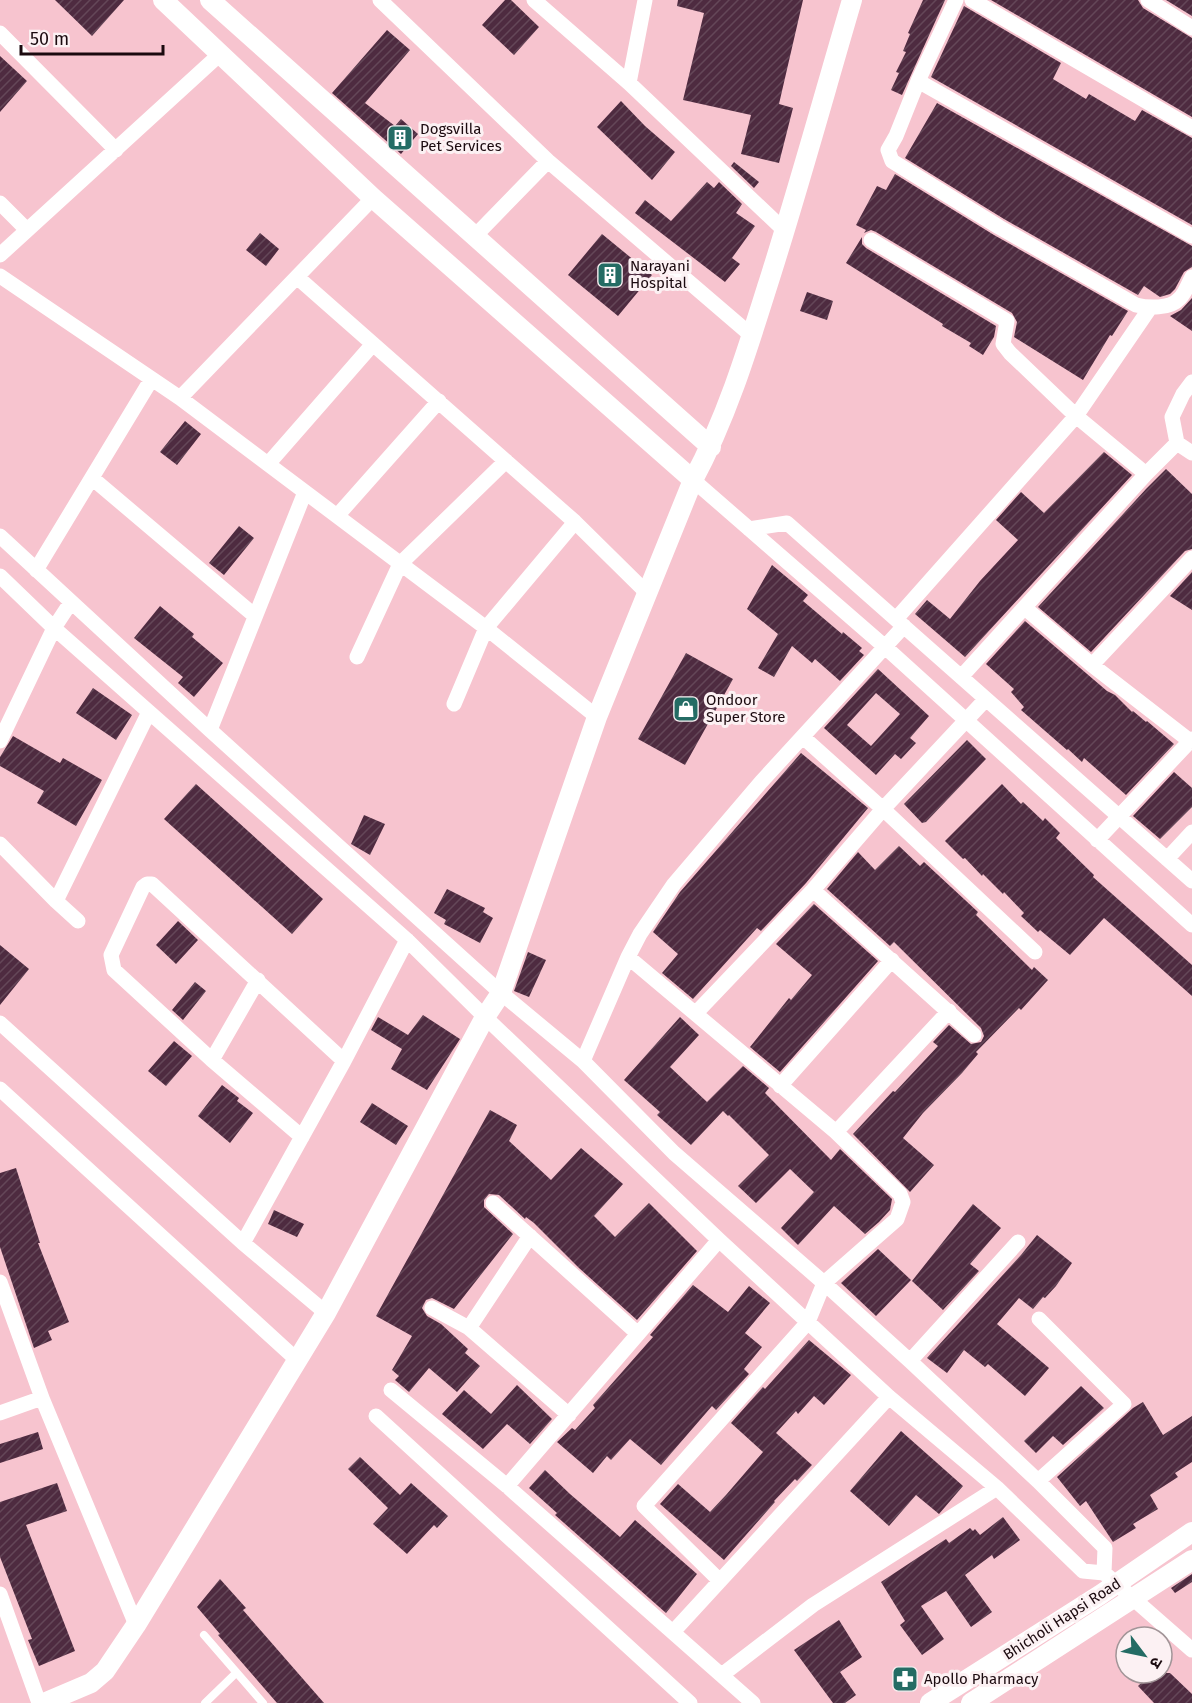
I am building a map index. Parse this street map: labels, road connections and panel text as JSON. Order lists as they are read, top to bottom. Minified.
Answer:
{"streets":{"street":["Bhicholi Hapsi Road"]},"places":{"building":["Dogsvilla Pet Services","Narayani Hospital"],"shop":["Ondoor Super Store"],"pharmacy":["Apollo Pharmacy"]},"scale_bar":"50 m","north":"bottom right"}
